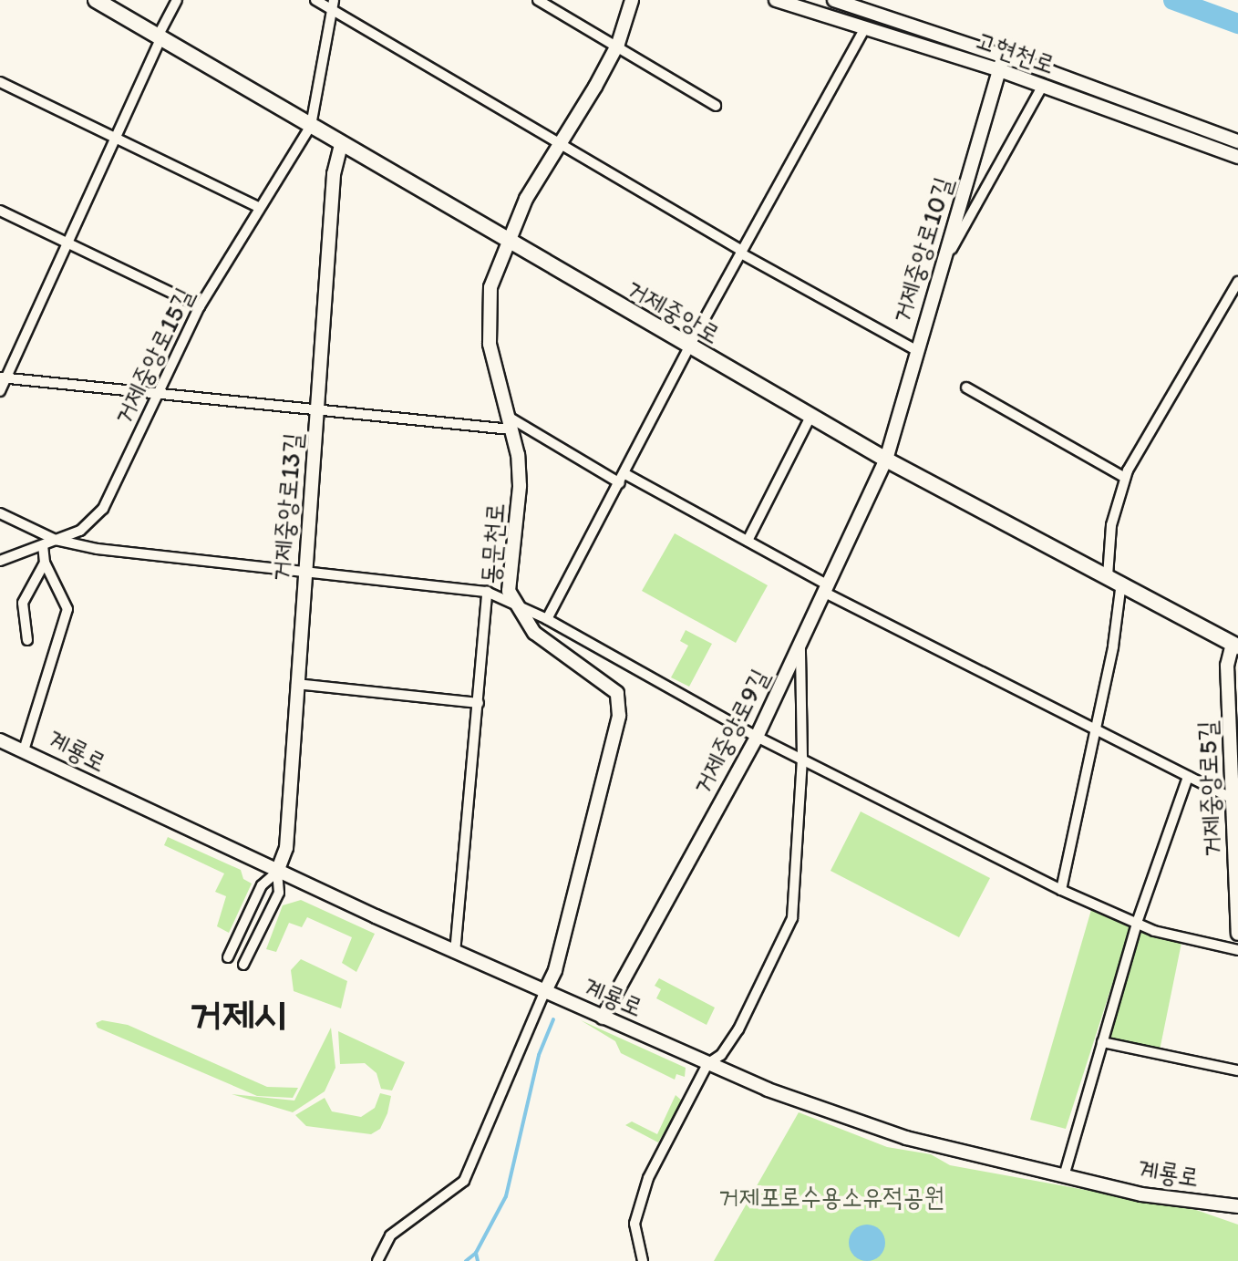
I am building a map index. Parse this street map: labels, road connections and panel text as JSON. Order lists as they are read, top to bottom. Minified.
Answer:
{"streets":{"main road":["거제중앙로"],"street":["고현천로","거제중앙로10길","거제중앙로15길","거제중앙로13길","동문천로","거제중앙로9길","계룡로","거제중앙로5길"]},"crossings":[["고현천로","거제중앙로10길"],["거제중앙로10길","거제중앙로"],["거제중앙로10길","거제중앙로9길"],["거제중앙로","거제중앙로15길"],["거제중앙로","거제중앙로13길"],["거제중앙로","동문천로"],["거제중앙로","거제중앙로9길"],["거제중앙로","거제중앙로5길"],["거제중앙로13길","계룡로"],["동문천로","계룡로"],["거제중앙로9길","계룡로"]],"districts":["거제시"],"parks":["거제포로수용소유적공원"]}
